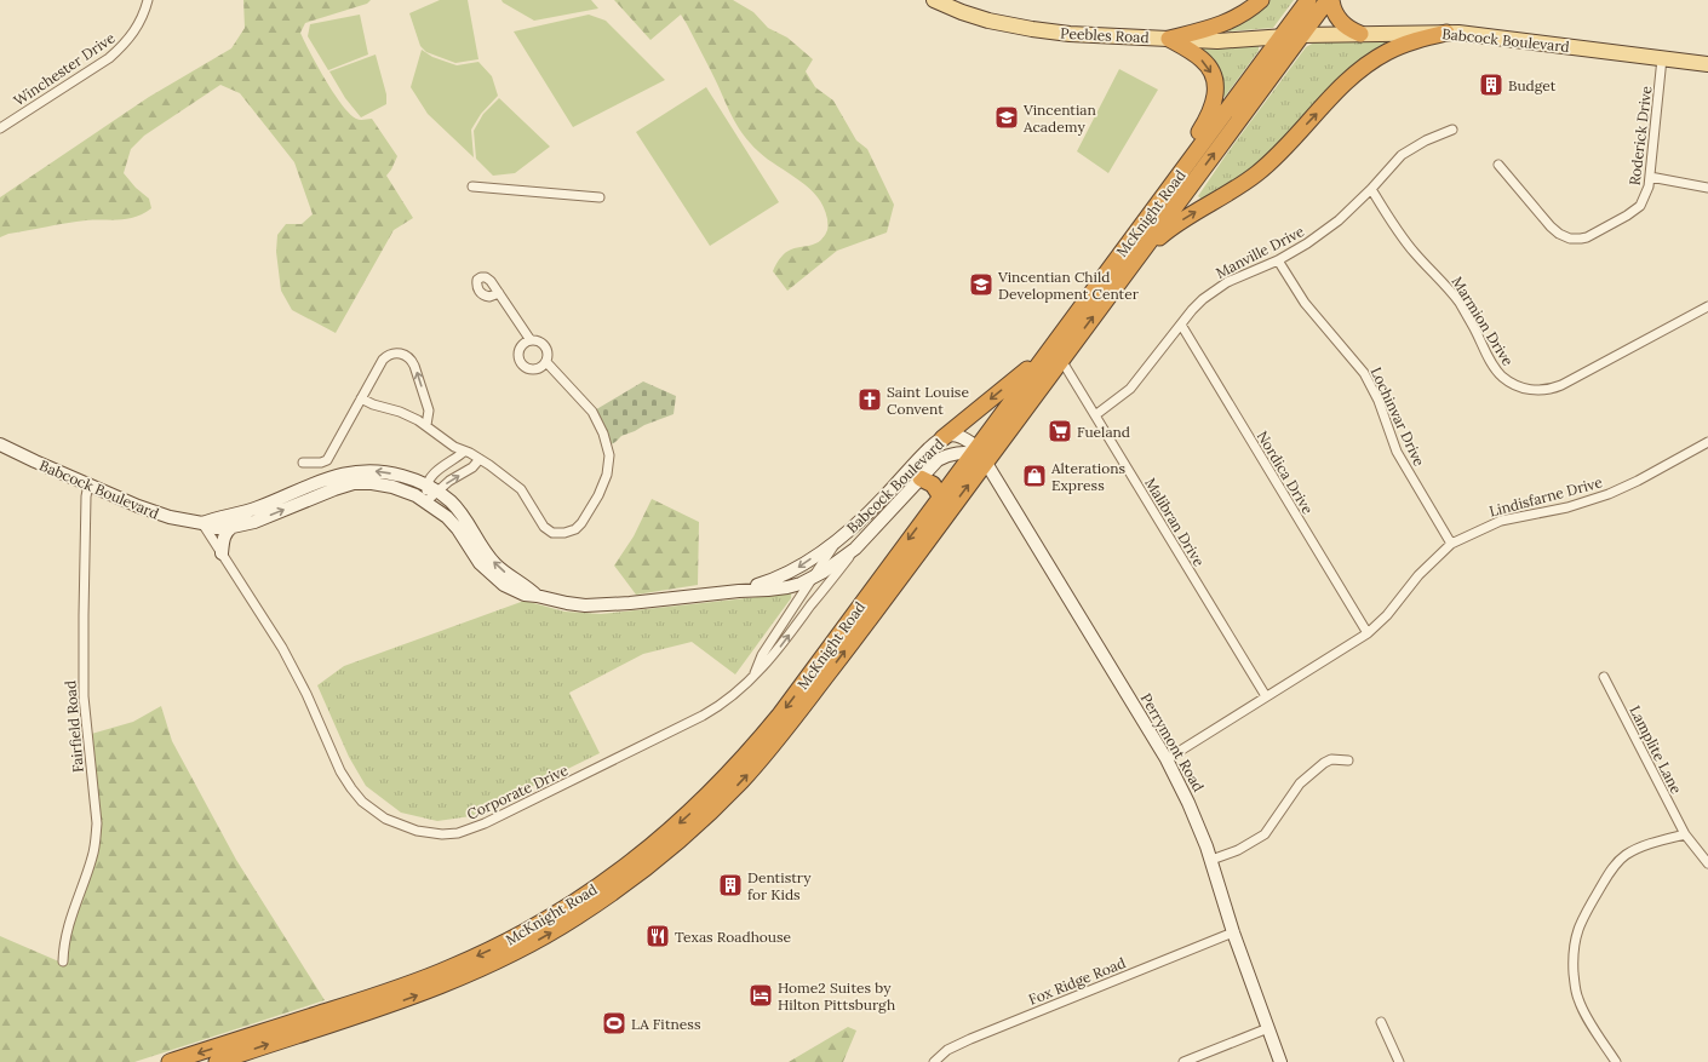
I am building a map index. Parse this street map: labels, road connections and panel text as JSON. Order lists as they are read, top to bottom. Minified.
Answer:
{"streets":{"highway":["McKnight Road"],"main road":["Peebles Road","Babcock Boulevard"],"street":["Winchester Drive","Roderick Drive","Manville Drive","Marmion Drive","Lochinvar Drive","Nordica Drive","Lindisfarne Drive","Malibran Drive","Fairfield Road","Perrymont Road","Lamplite Lane","Corporate Drive","Fox Ridge Road"]},"crossings":[["Peebles Road","Babcock Boulevard"],["Peebles Road","McKnight Road"],["Babcock Boulevard","Roderick Drive"],["Babcock Boulevard","McKnight Road"],["Babcock Boulevard","Fairfield Road"],["Babcock Boulevard","Corporate Drive"],["McKnight Road","Malibran Drive"],["McKnight Road","Perrymont Road"],["Manville Drive","Marmion Drive"],["Manville Drive","Lochinvar Drive"],["Manville Drive","Nordica Drive"],["Manville Drive","Malibran Drive"],["Lochinvar Drive","Lindisfarne Drive"],["Nordica Drive","Lindisfarne Drive"],["Lindisfarne Drive","Malibran Drive"],["Lindisfarne Drive","Perrymont Road"],["Perrymont Road","Fox Ridge Road"]],"places":{"building":["Budget","Dentistry for Kids"],"school or university":["Vincentian Academy","Vincentian Child Development Center"],"church":["Saint Louise Convent"],"supermarket":["Fueland"],"shop":["Alterations Express"],"restaurant":["Texas Roadhouse"],"hotel":["Home2 Suites by Hilton Pittsburgh"],"sports":["LA Fitness"]}}
